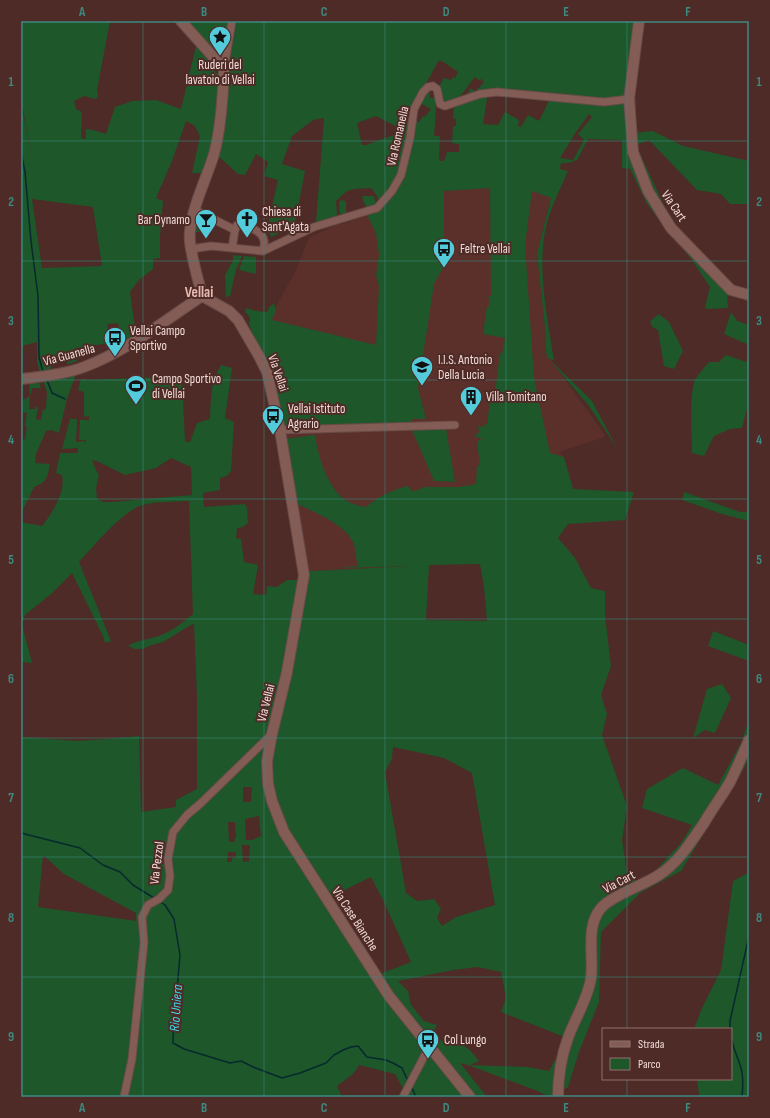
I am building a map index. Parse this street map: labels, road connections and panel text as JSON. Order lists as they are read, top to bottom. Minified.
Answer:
{"streets":{"street":["Via Romanella","Via Cart","Via Guanella","Via Vellai","Via Pezzol","Via Case Bianche"]},"crossings":[["Via Romanella","Via Cart"],["Via Guanella","Via Vellai"],["Via Vellai","Via Pezzol"],["Via Vellai","Via Case Bianche"],["Via Pezzol","Via Case Bianche"]],"districts":["Vellai"],"water":["Rio Uniera"],"places":{"place":["Ruderi del lavatoio di Vellai"],"church":["Chiesa di Sant'Agata"],"bar":["Bar Dynamo"],"bus stop":["Feltre Vellai","Vellai Campo Sportivo","Vellai Istituto Agrario","Col Lungo"],"school or university":["I.I.S. Antonio Della Lucia"],"sports":["Campo Sportivo di Vellai"],"building":["Villa Tomitano"]},"legend":["Strada","Parco"],"grid":{"columns":["A","B","C","D","E","F"],"rows":["1","2","3","4","5","6","7","8","9"]}}
